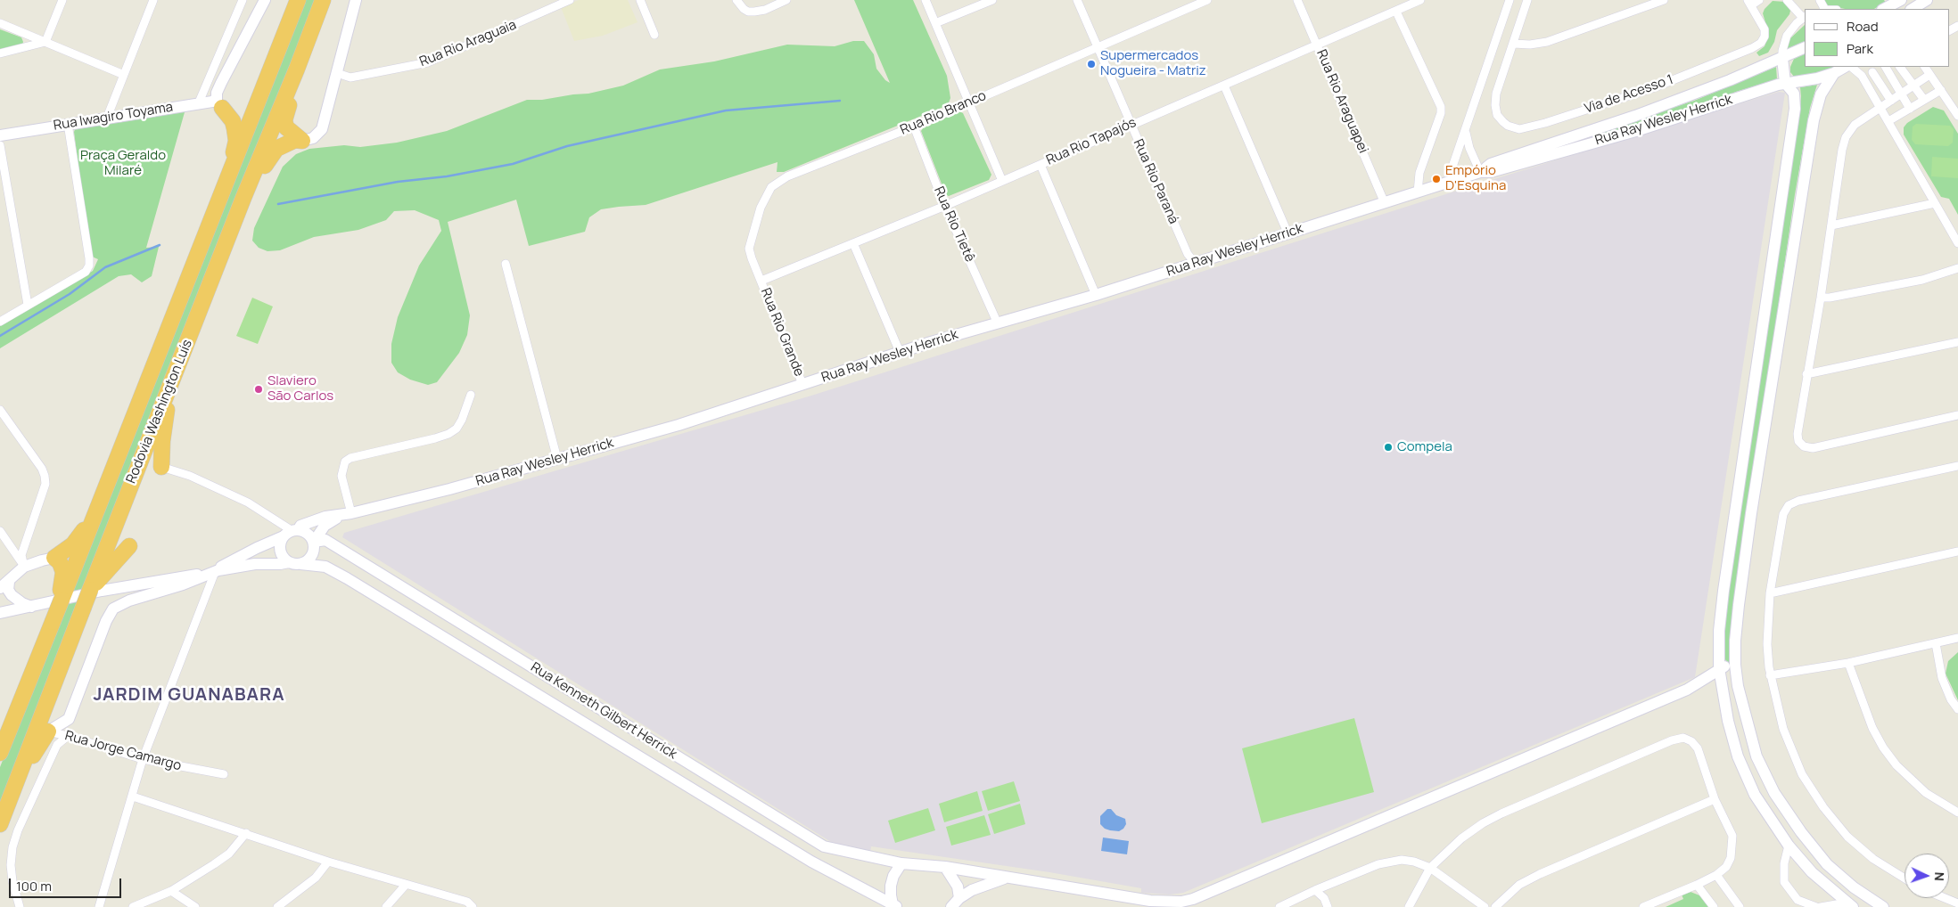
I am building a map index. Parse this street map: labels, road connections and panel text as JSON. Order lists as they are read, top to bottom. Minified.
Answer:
{"streets":{"highway":["Rodovia Washington Luís"],"street":["Rua Rio Araguaia","Via de Acesso 1","Rua Rio Araguapei","Rua Rio Branco","Rua Iwagiro Toyama","Rua Ray Wesley Herrick","Rua Rio Tapajós","Rua Rio Paraná","Rua Rio Tietê","Rua Rio Grande","Rua Kenneth Gilbert Herrick","Rua Jorge Camargo"]},"crossings":[["Rua Rio Araguapei","Rua Ray Wesley Herrick"],["Rua Rio Araguapei","Rua Rio Tapajós"],["Rua Rio Branco","Rua Rio Tapajós"],["Rua Rio Branco","Rua Rio Paraná"],["Rua Rio Branco","Rua Rio Tietê"],["Rua Rio Branco","Rua Rio Grande"],["Rua Ray Wesley Herrick","Rua Rio Paraná"],["Rua Ray Wesley Herrick","Rua Rio Tietê"],["Rua Ray Wesley Herrick","Rua Rio Grande"],["Rua Ray Wesley Herrick","Rua Kenneth Gilbert Herrick"],["Rua Ray Wesley Herrick","Rua Jorge Camargo"],["Rua Rio Tapajós","Rua Rio Paraná"],["Rua Rio Tapajós","Rua Rio Tietê"],["Rua Rio Tapajós","Rua Rio Grande"]],"districts":["JARDIM GUANABARA"],"parks":["Praça Geraldo Milaré"],"places":["Supermercados Nogueira - Matriz","Empório D'Esquina","Slaviero São Carlos","Compela"],"legend":["Road","Park"],"scale_bar":"100 m","north":"right"}
